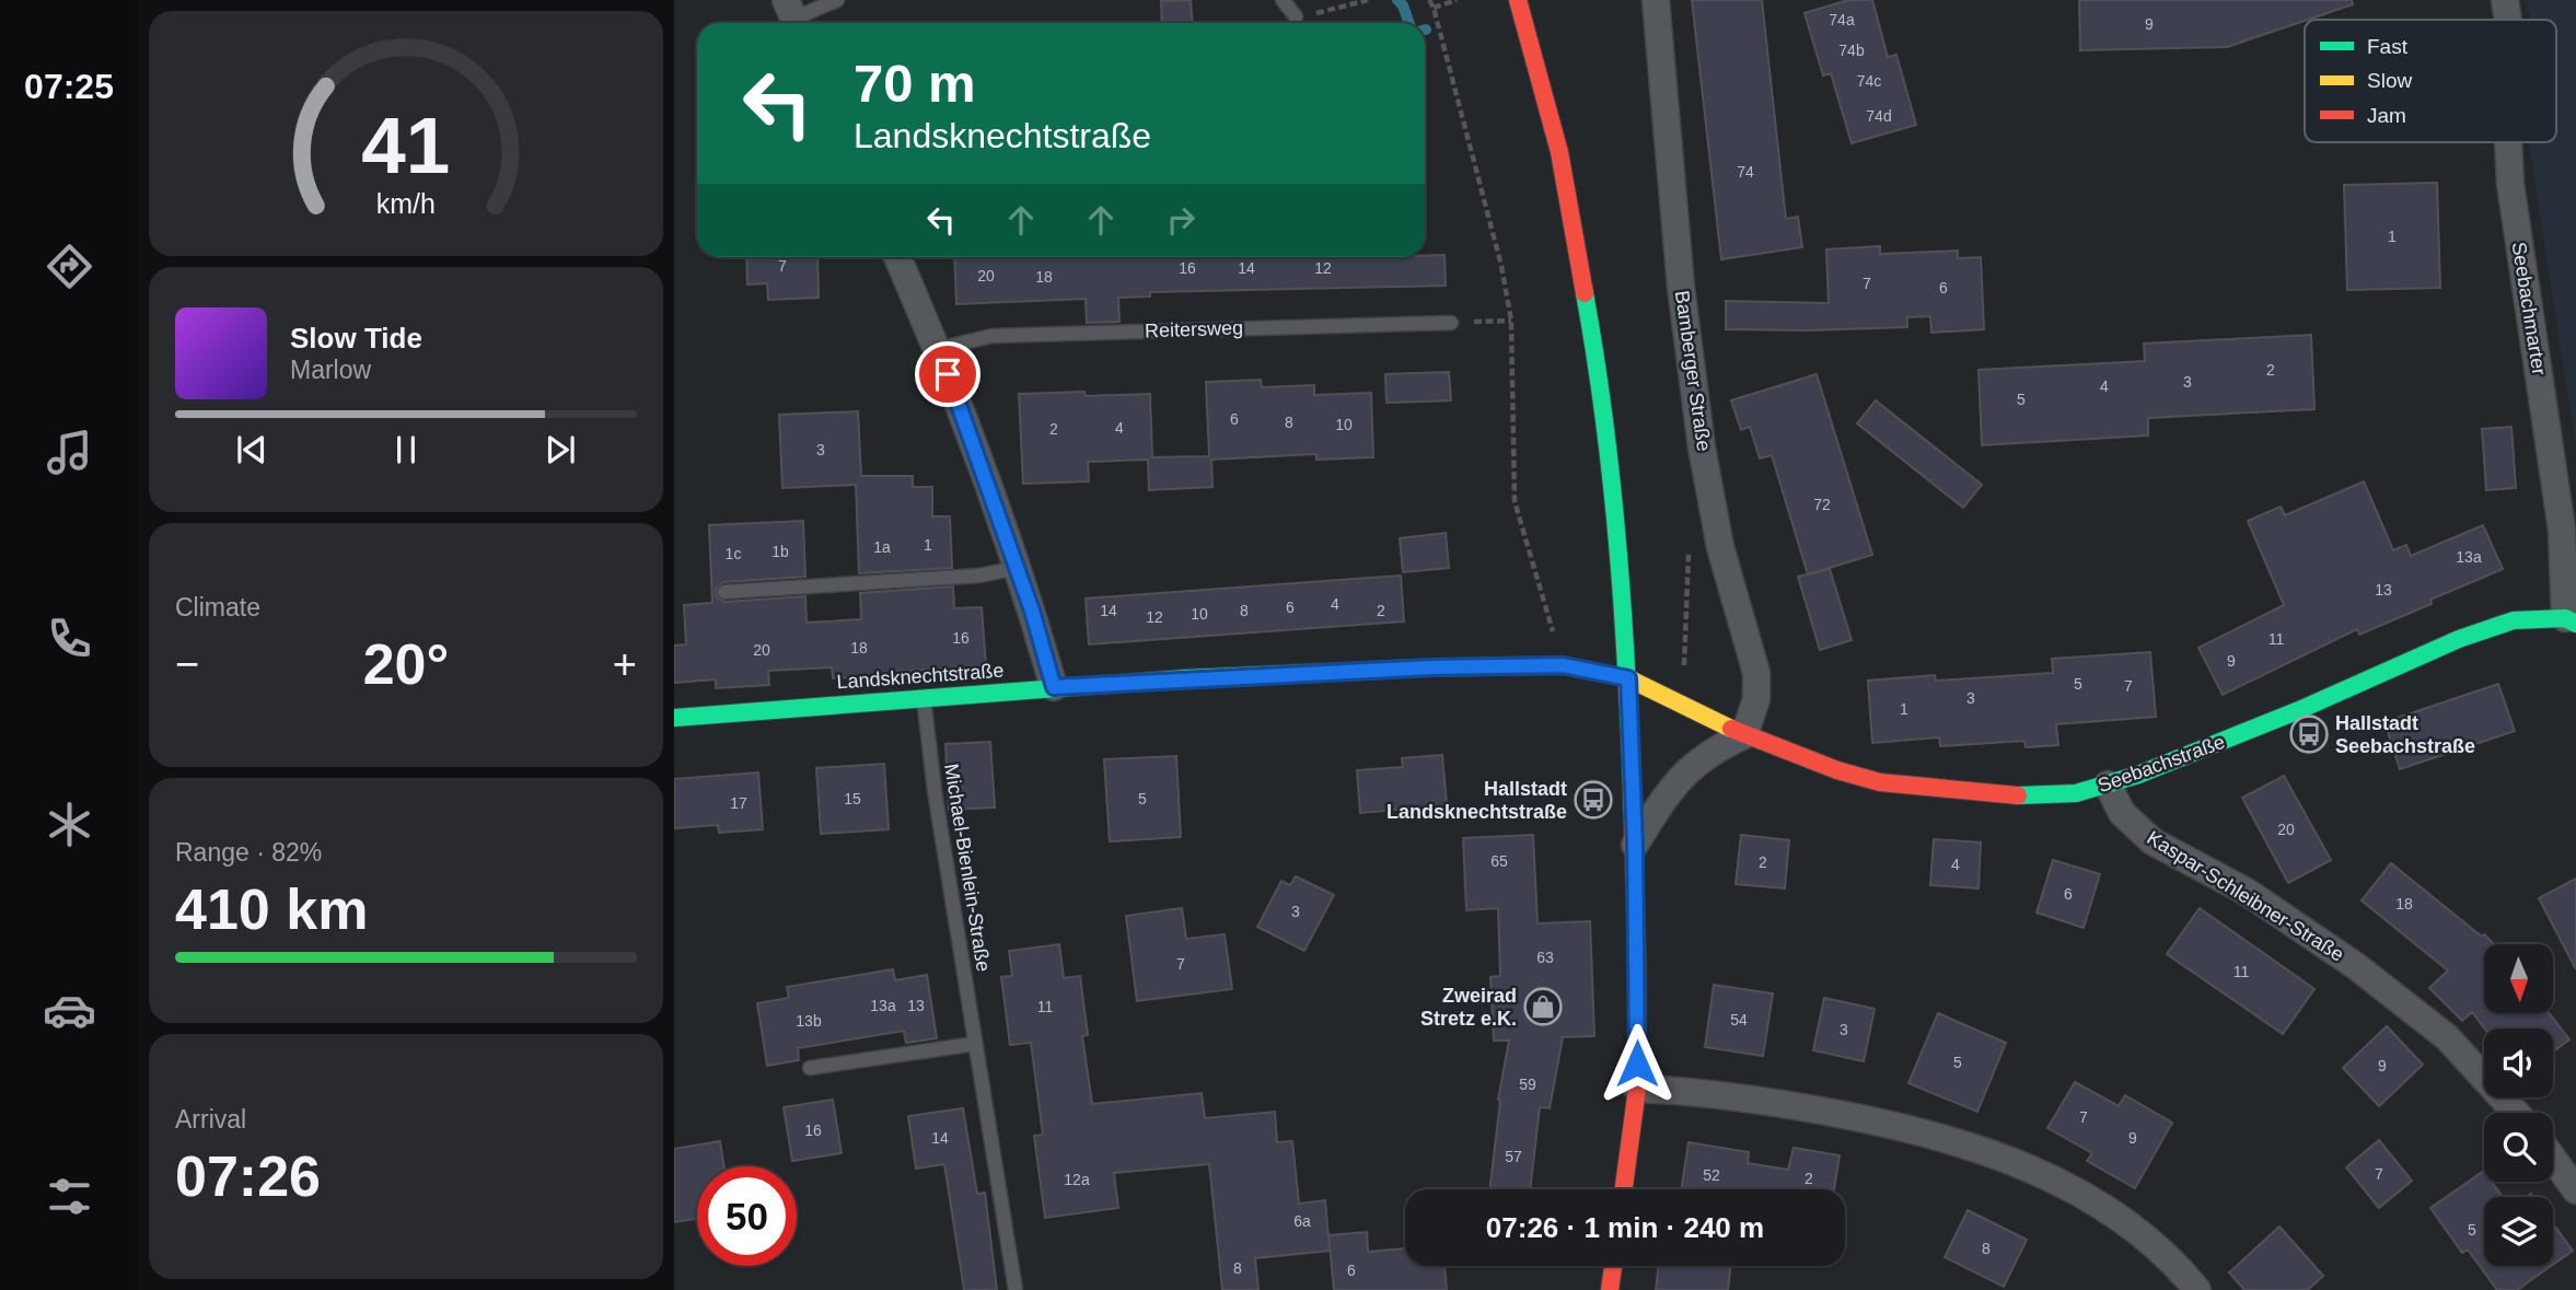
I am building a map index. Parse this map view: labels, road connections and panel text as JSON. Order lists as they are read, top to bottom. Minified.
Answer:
{"streets":{"street":["Seebachmarter","Bamberger Straße","Landsknechtstraße","Seebachstraße","Kaspar-Schleibner-Straße"],"lane":["Reitersweg","Michael-Bienlein-Straße"]},"crossings":[["Seebachmarter","Seebachstraße"],["Bamberger Straße","Seebachstraße"],["Landsknechtstraße","Seebachstraße"],["Landsknechtstraße","Michael-Bienlein-Straße"],["Seebachstraße","Kaspar-Schleibner-Straße"]],"places":{"bus stop":["Hallstadt Seebachstraße","Hallstadt Landsknechtstraße"],"shop":["Zweirad Stretz e.K."]},"house_numbers":["74a","9","74b","74c","74d","74","1","7","16","14","12","20","18","7","6","2","3","4","5","6","8","10","4","2","3","72","1","1a","1b","1c","13a","13","4","6","14","8","2","10","12","16","11","18","20","9","5","7","3","1","15","5","17","20","65","2","4","6","18","3","63","7","11","13a","13","11","54","13b","3","5","9","59","7","16","14","9","57","7","52","2","12a","6a","5","8","8","6"],"legend":["Fast","Slow","Jam"],"north":"bottom","page":{"tabs":"07:25","turn":["70 m","Landsknechtstraße"],"song":["Slow Tide","Marlow"],"tile":["Climate",["Range · 82%","410 km"],["Arrival","07:26"]],"heat":["−","20°","+"],"limit":"50","trip":"07:26 · 1 min · 240 m","gauge":["41","km/h"]}}
